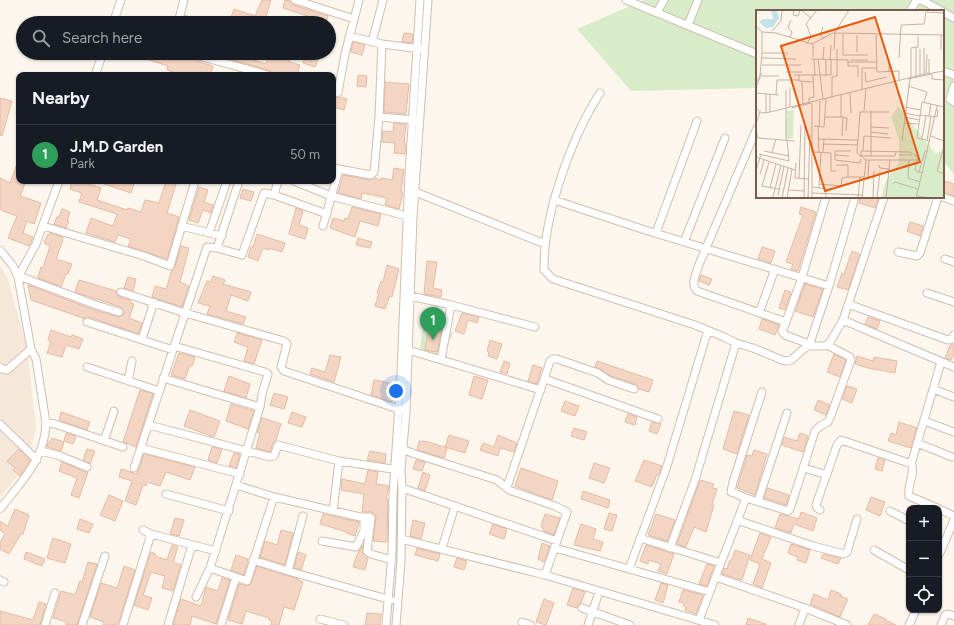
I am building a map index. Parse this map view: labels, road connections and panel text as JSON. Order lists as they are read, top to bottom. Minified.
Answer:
{"page":{"search":"Search here","heading":"Nearby","list":[{"mark":"1","name":"J.M.D Garden","note":"Park","value":"50 m"}],"pins":"1","map_buttons":["+","−"]}}
